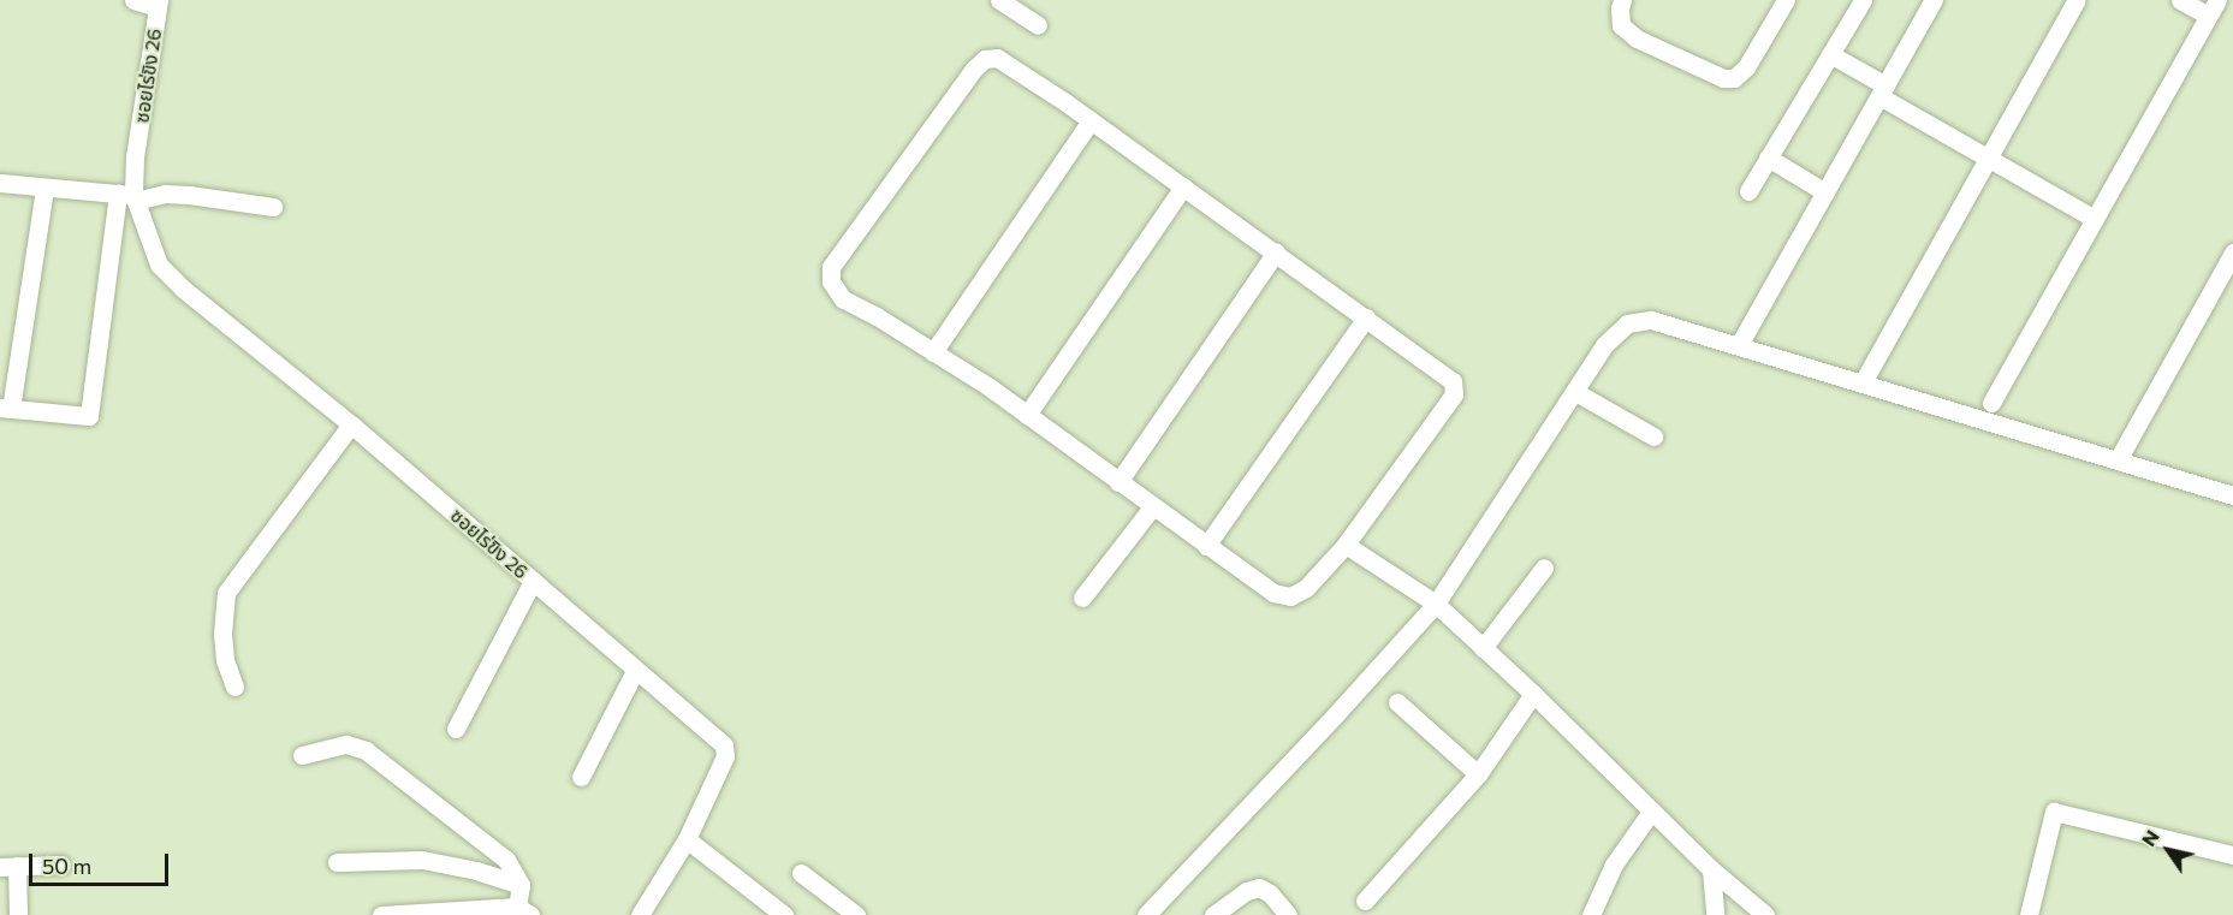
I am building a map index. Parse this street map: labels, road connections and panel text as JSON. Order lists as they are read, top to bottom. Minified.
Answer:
{"streets":{"street":["ซอยไร่ขิง 26"]},"scale_bar":"50 m","north":"top left"}
